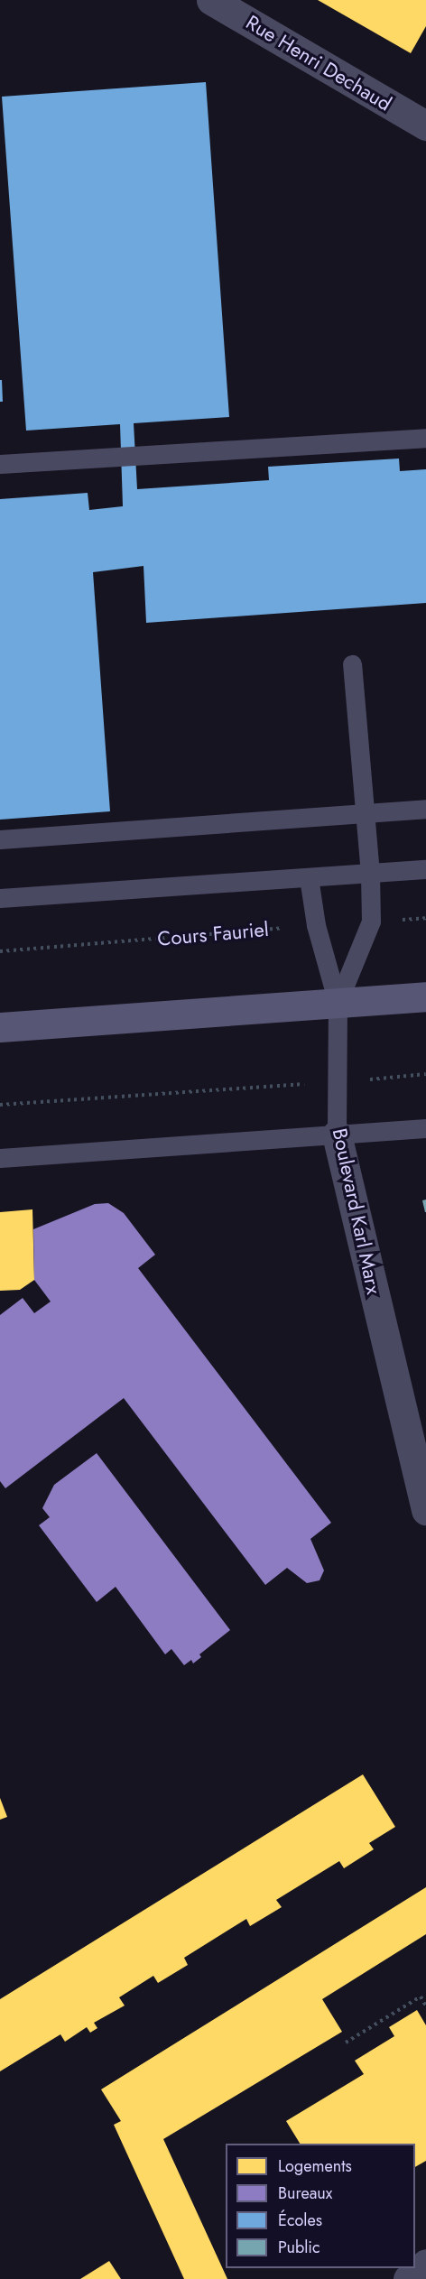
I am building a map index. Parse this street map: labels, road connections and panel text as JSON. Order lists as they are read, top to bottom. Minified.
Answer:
{"streets":{"street":["Rue Henri Dechaud","Boulevard Karl Marx"],"path":["Cours Fauriel"]},"crossings":[["Cours Fauriel","Boulevard Karl Marx"]],"legend":["Logements","Bureaux","Écoles","Public"]}
